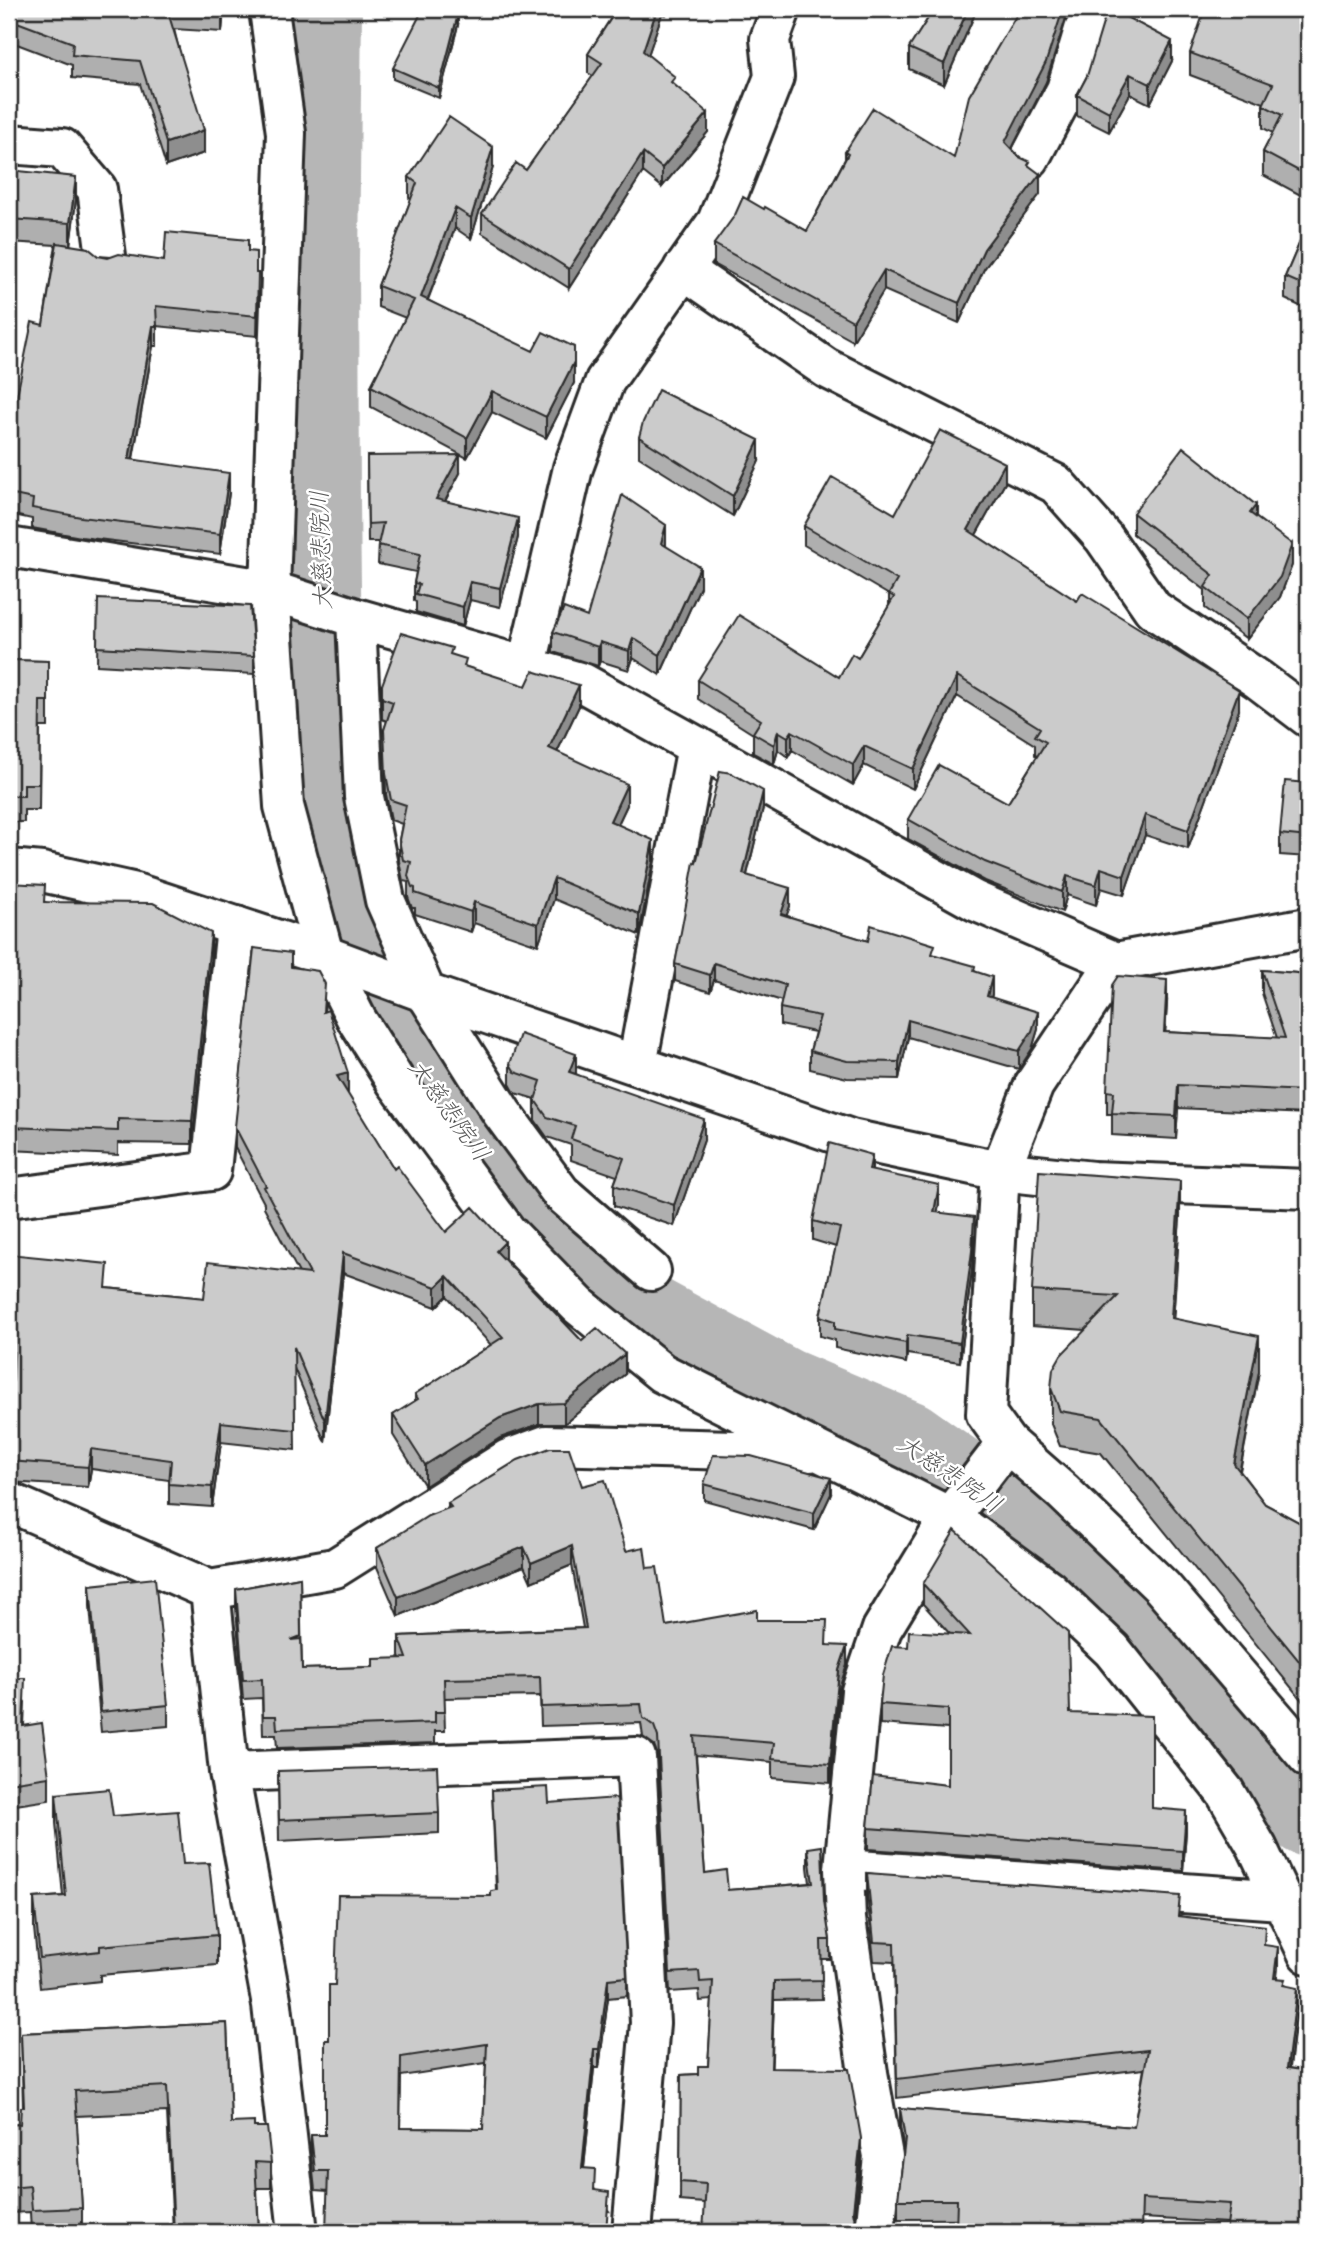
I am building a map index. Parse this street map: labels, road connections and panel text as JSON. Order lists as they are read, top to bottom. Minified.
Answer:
{"water":["大慈悲院川"]}
